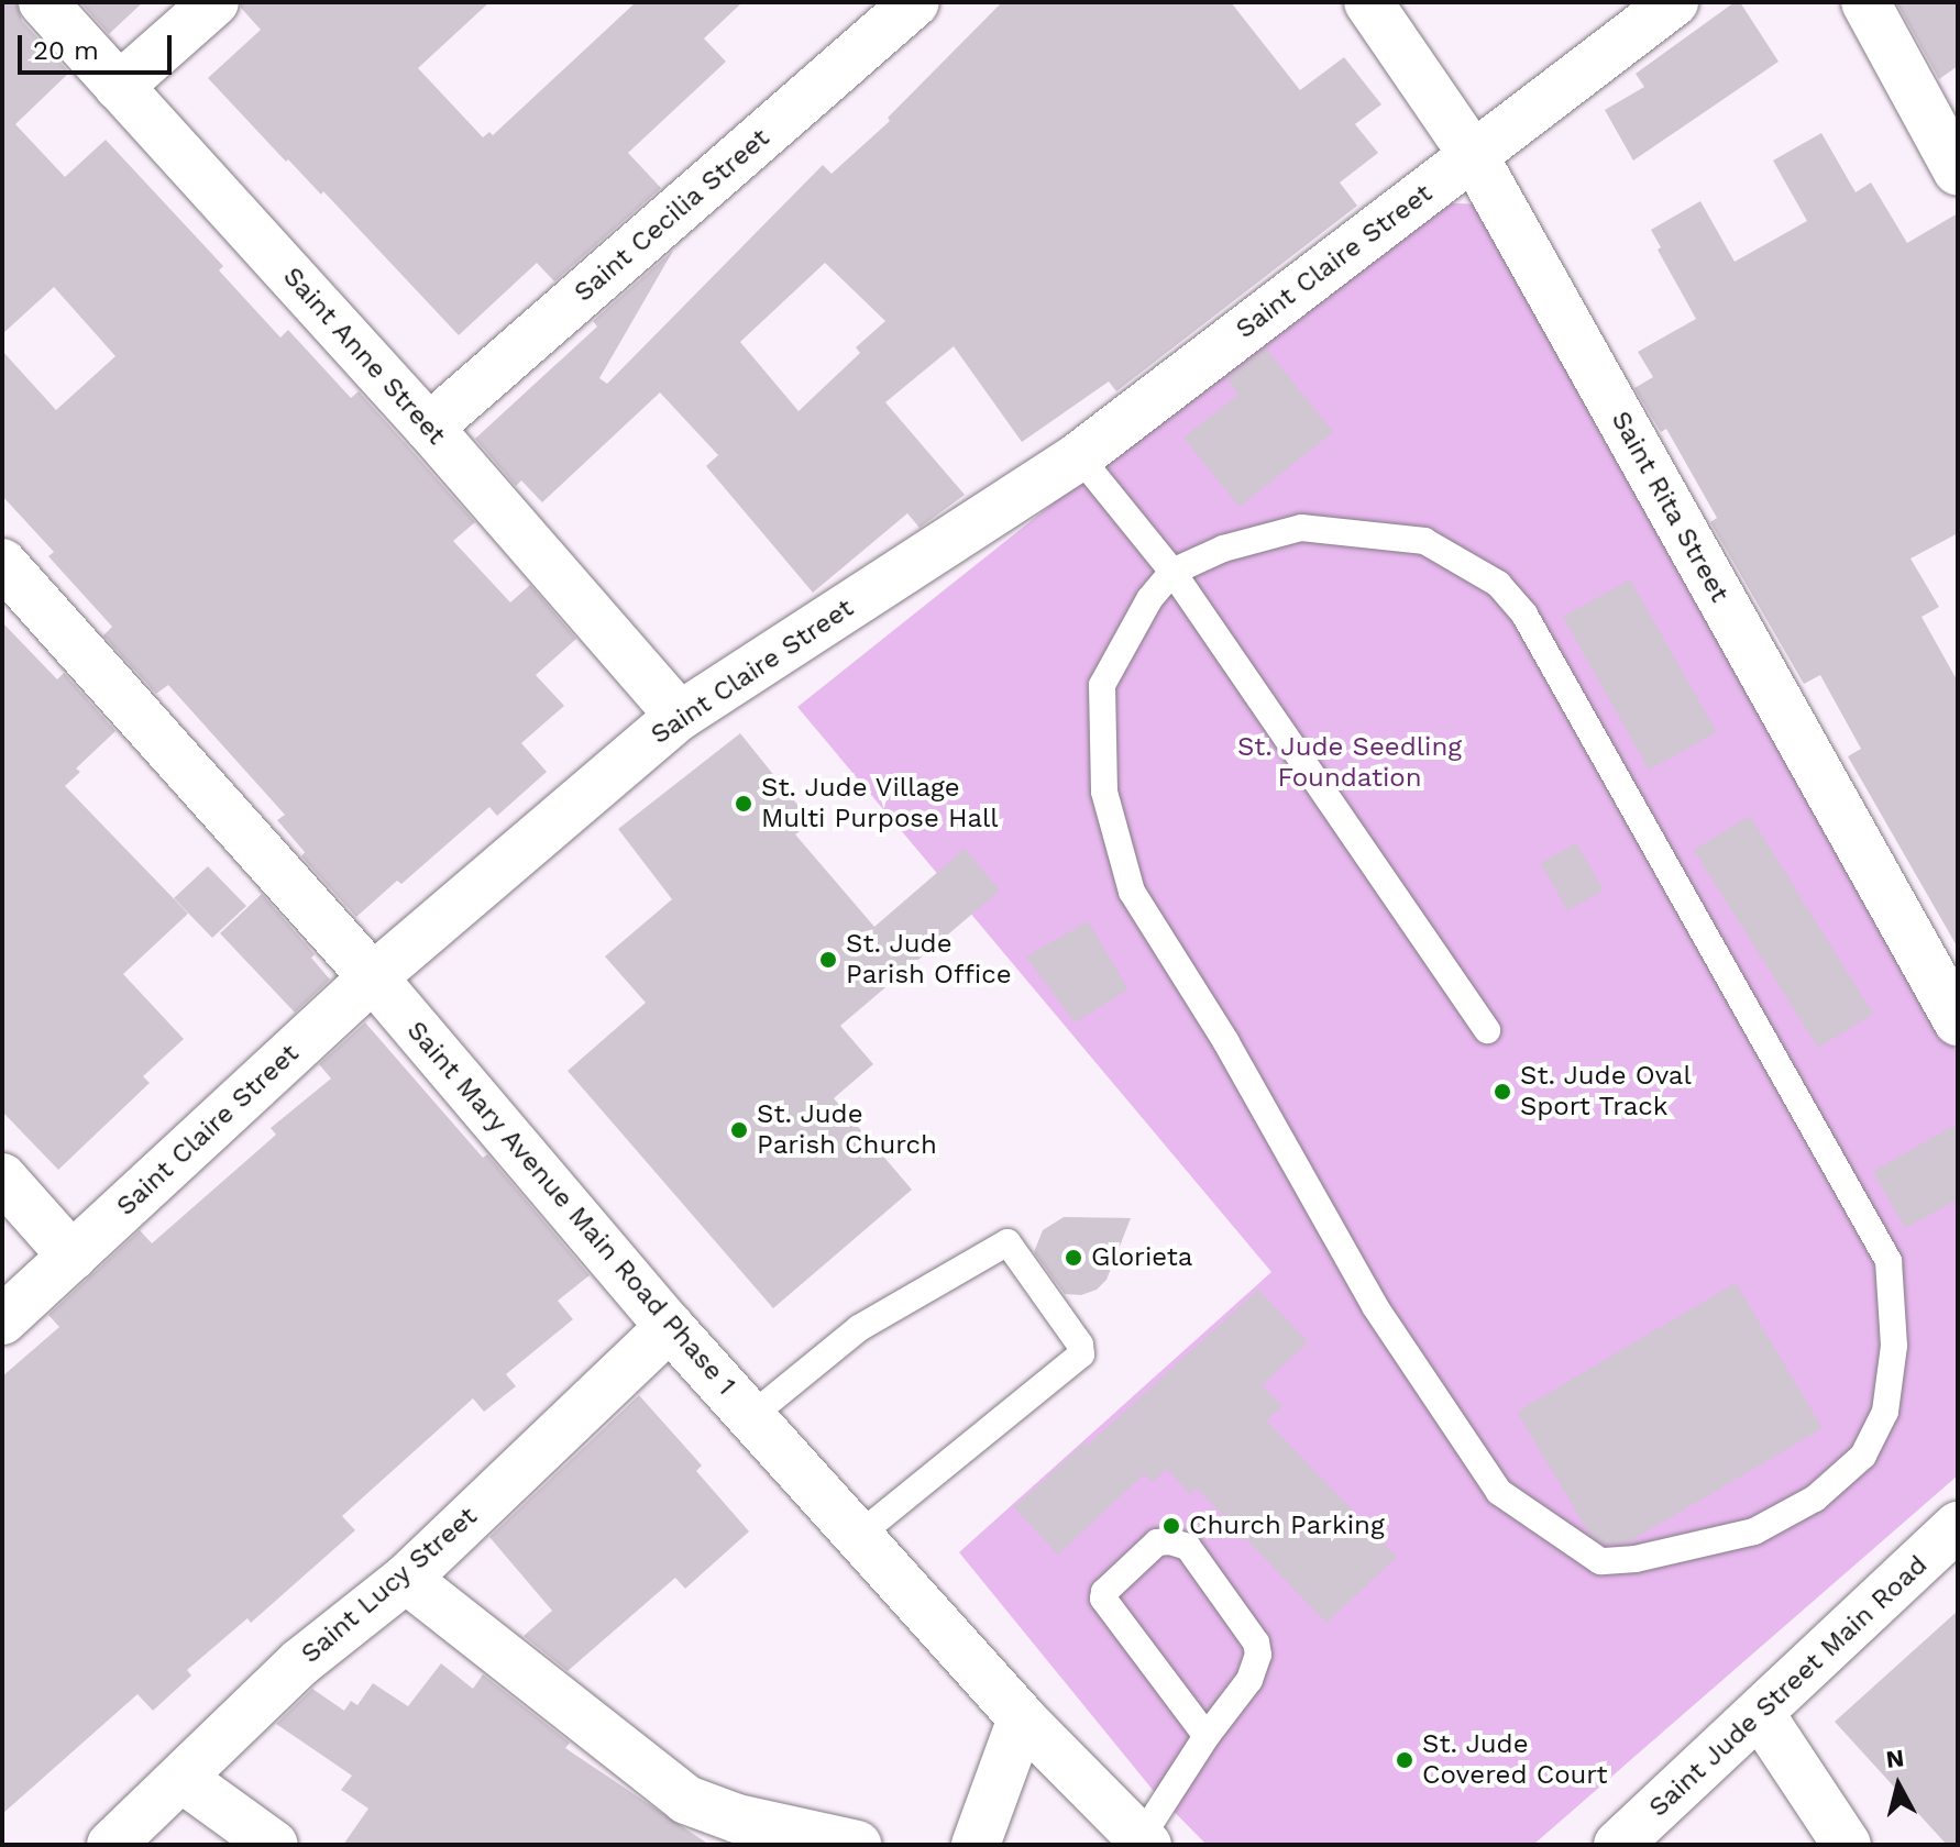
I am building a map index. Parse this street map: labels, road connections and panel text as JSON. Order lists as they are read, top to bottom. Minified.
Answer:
{"streets":{"street":["Saint Cecilia Street","Saint Claire Street","Saint Anne Street","Saint Rita Street","Saint Mary Avenue Main Road Phase 1","Saint Lucy Street","Saint Jude Street Main Road"]},"crossings":[["Saint Cecilia Street","Saint Anne Street"],["Saint Claire Street","Saint Anne Street"],["Saint Claire Street","Saint Rita Street"],["Saint Claire Street","Saint Mary Avenue Main Road Phase 1"],["Saint Mary Avenue Main Road Phase 1","Saint Lucy Street"]],"parks":["St. Jude Seedling Foundation"],"places":["St. Jude Village Multi Purpose Hall","St. Jude Parish Office","St. Jude Oval Sport Track","St. Jude Parish Church","Glorieta","Church Parking","St. Jude Covered Court"],"scale_bar":"20 m","north":"top"}
